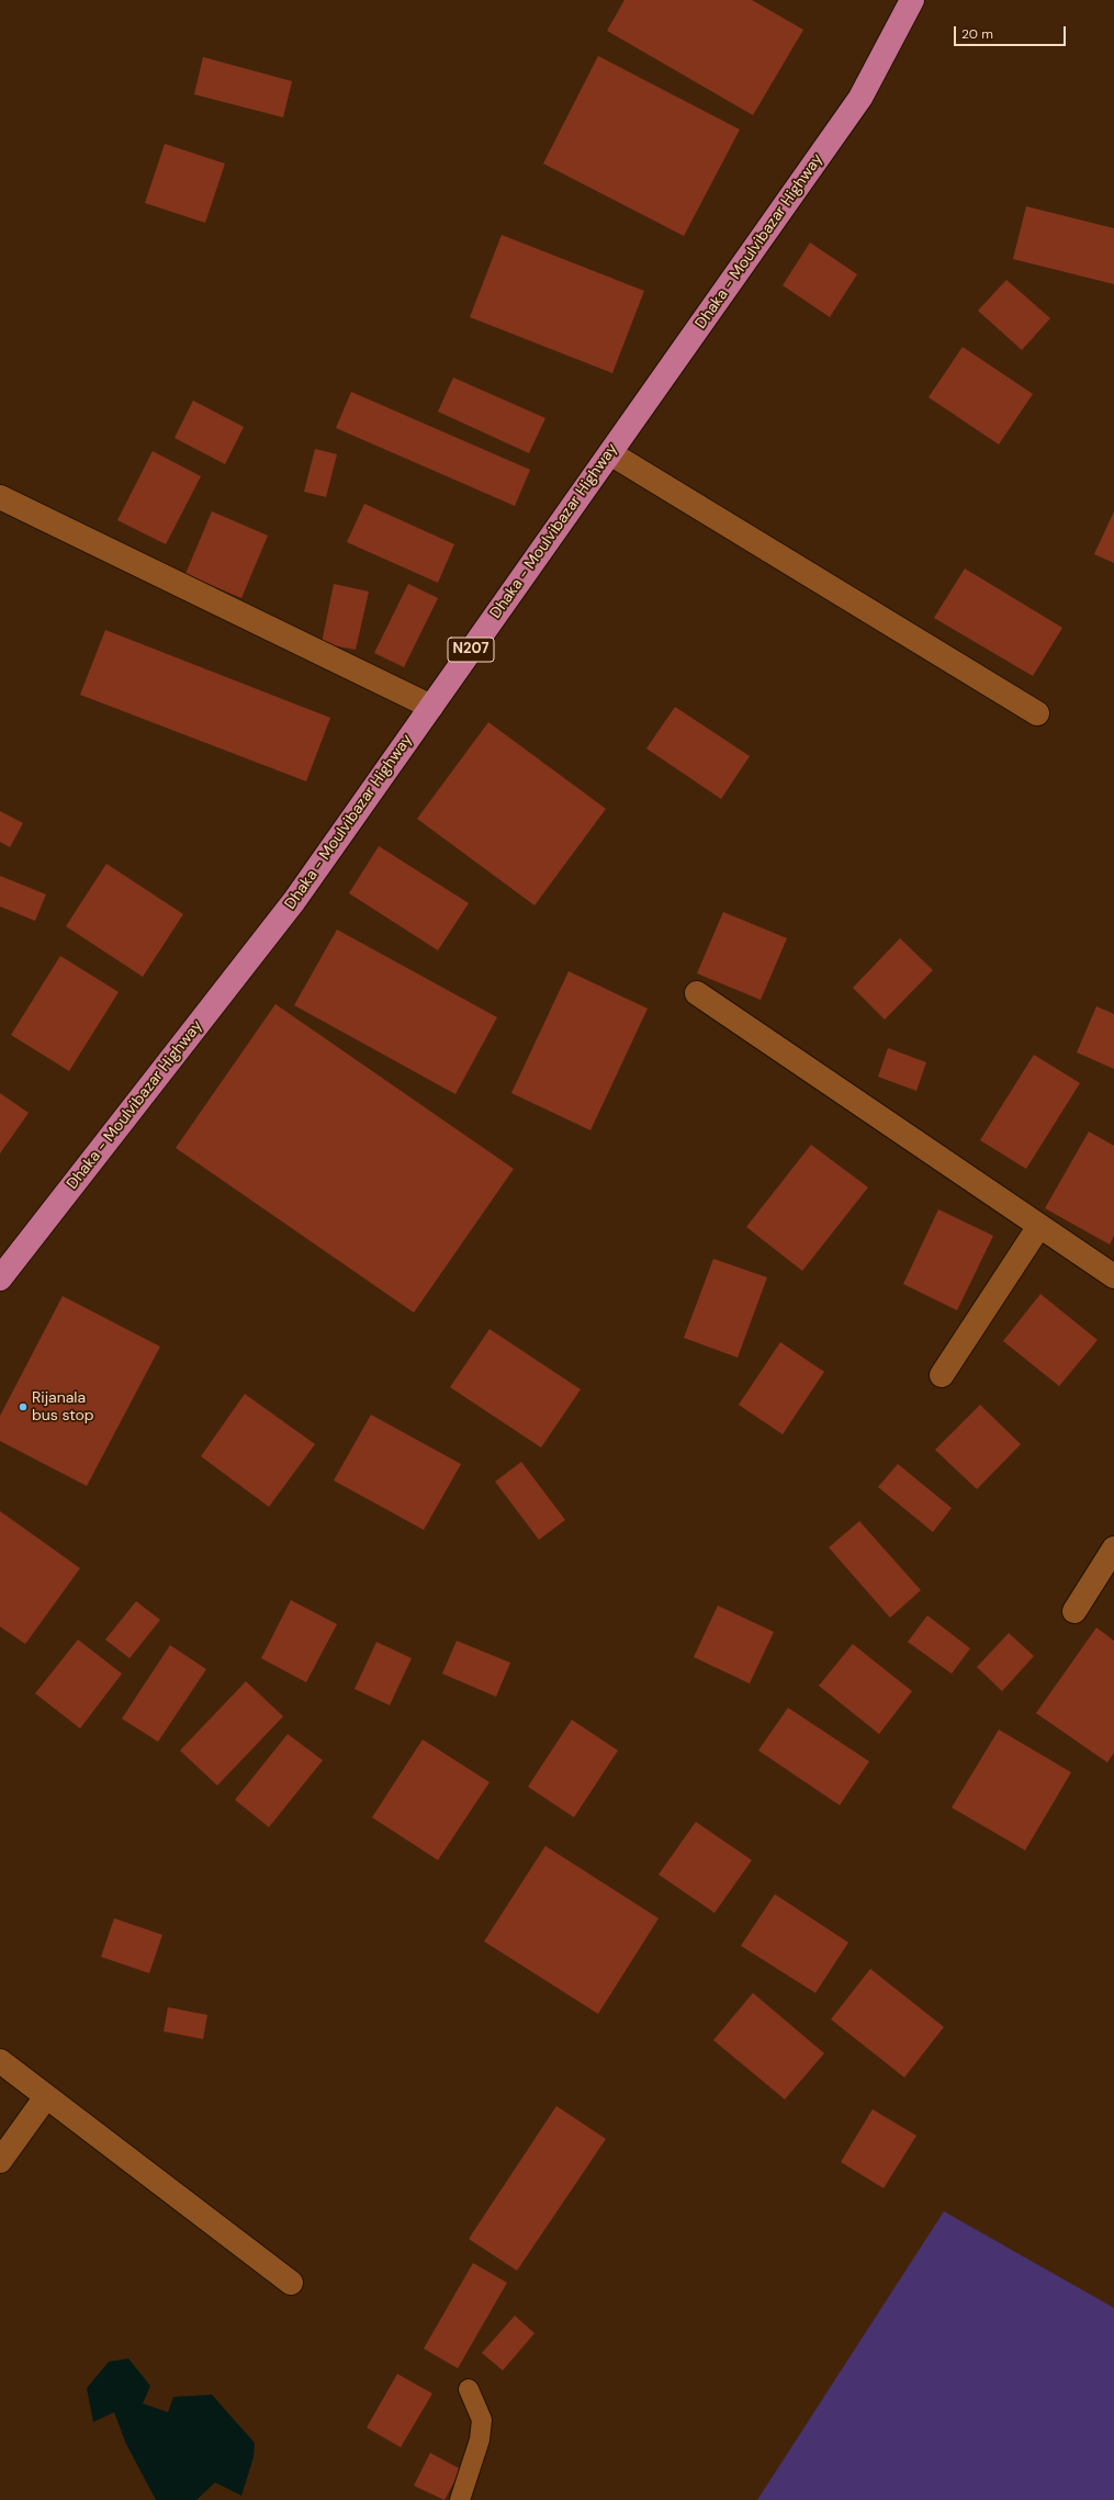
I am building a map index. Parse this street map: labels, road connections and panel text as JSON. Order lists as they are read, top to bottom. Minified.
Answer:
{"streets":{"highway":["Dhaka - Moulvibazar Highway","N207"]},"places":["Rijanala bus stop"],"scale_bar":"20 m"}
